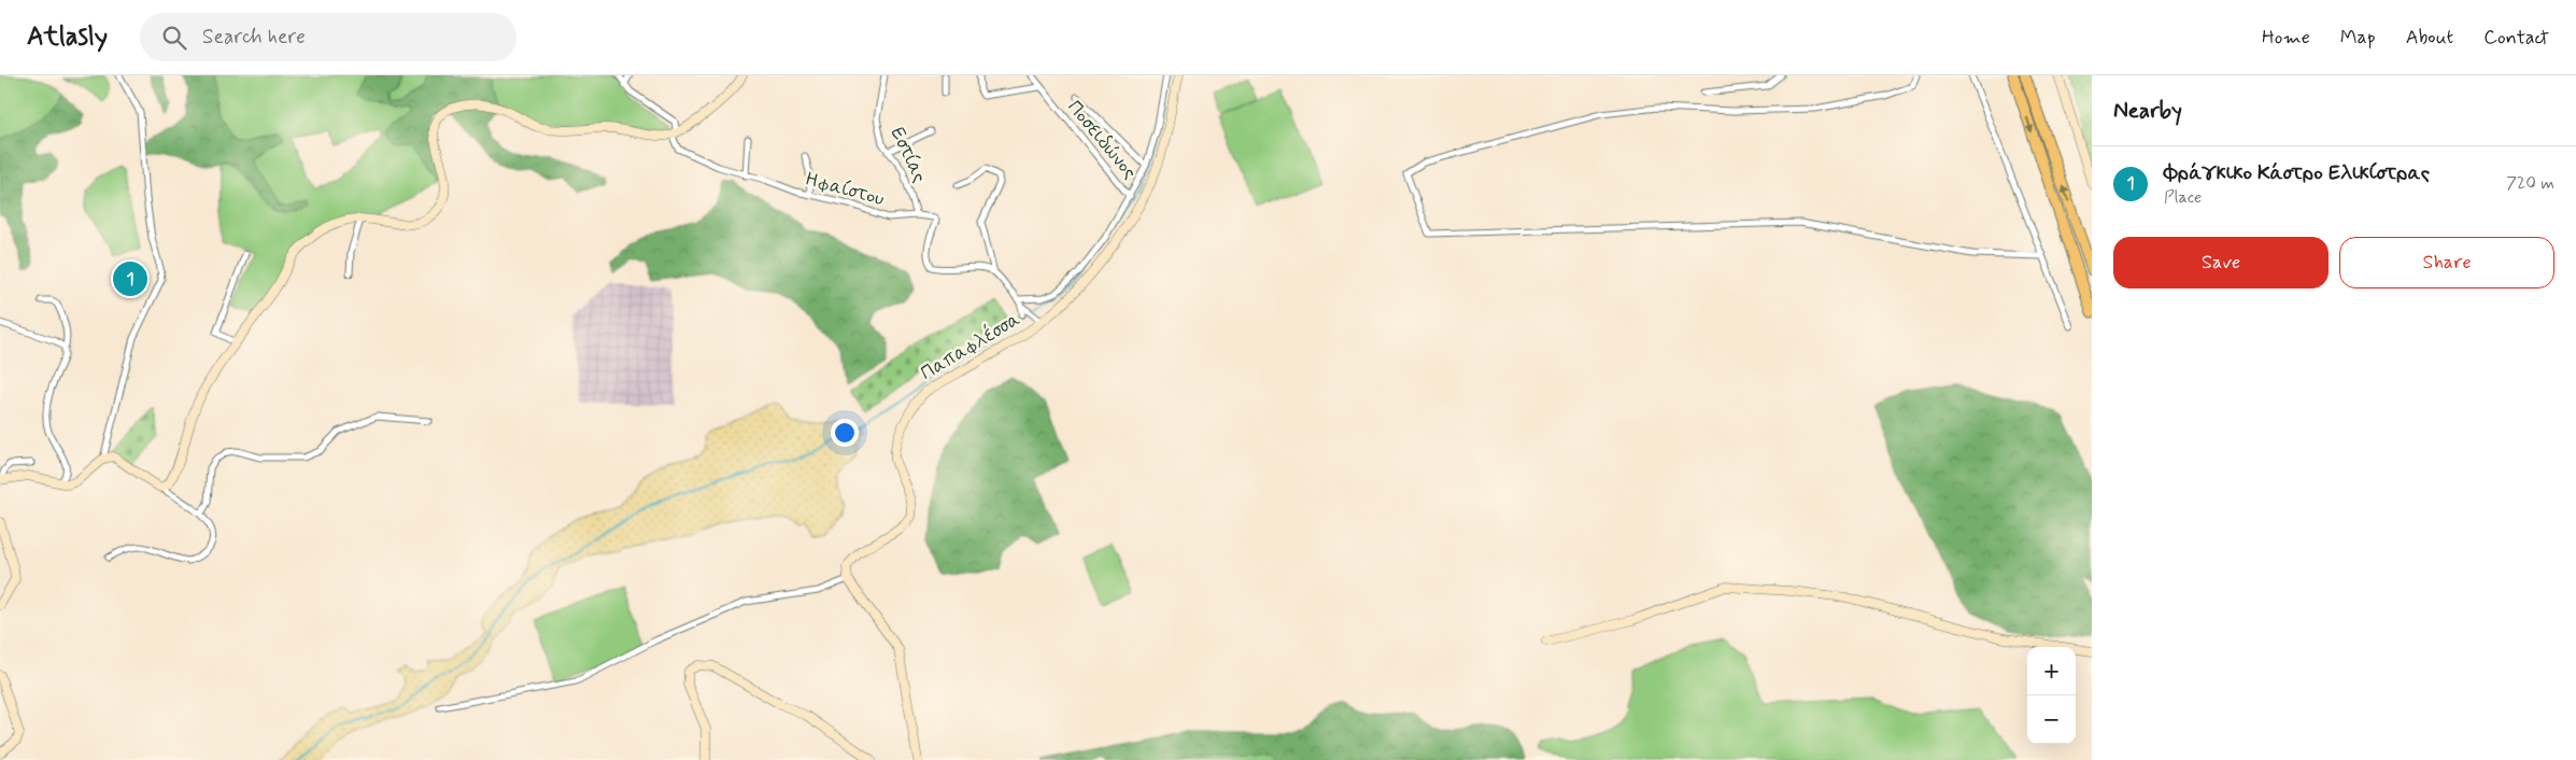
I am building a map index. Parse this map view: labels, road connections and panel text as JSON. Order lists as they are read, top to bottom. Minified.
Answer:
{"streets":{"street":["Ποσειδώνος","Εστίας","Ηφαίστου","Παπαφλέσσα"]},"crossings":[["Εστίας","Ηφαίστου"]],"page":{"header":"Atlasly","search":"Search here","nav":["Home","Map","About","Contact"],"heading":"Nearby","list":[{"mark":"1","name":"Φράγκικο Κάστρο Ελικίστρας","note":"Place","value":"720 m"}],"buttons":["Save","Share"],"pins":"1","map_buttons":["+","−"]}}
